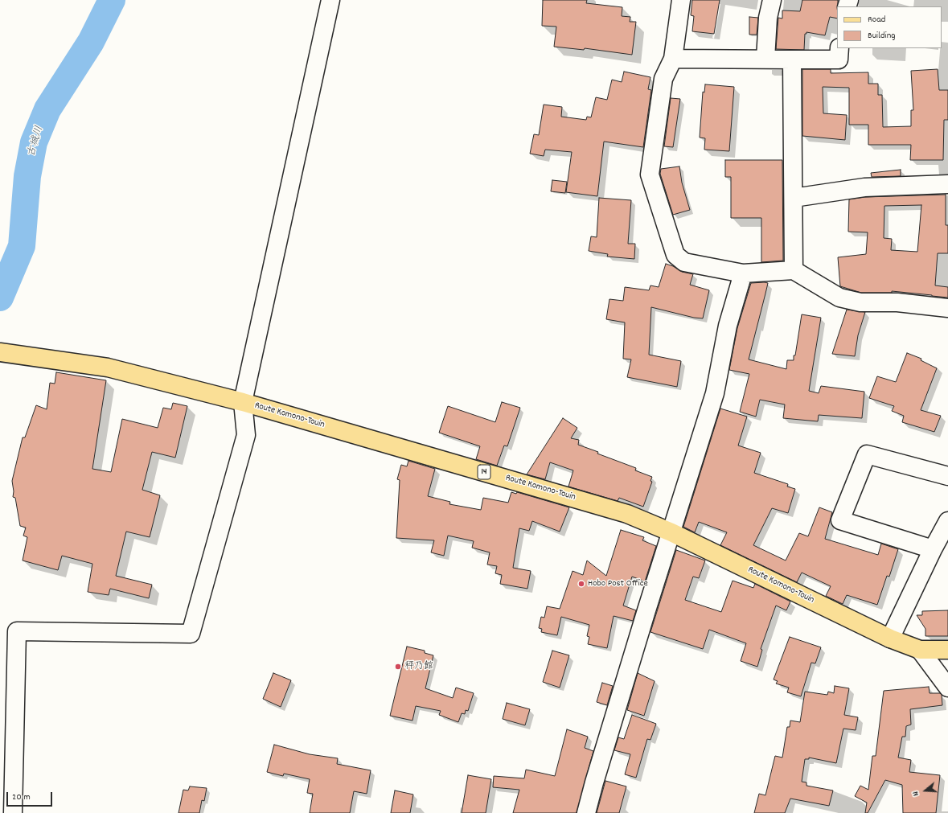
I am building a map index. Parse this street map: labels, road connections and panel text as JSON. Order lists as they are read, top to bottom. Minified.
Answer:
{"streets":{"main road":["Route Komono-Touin","14"]},"water":["古城川"],"places":["Hobo Post Office","秤乃館"],"legend":["Road","Building"],"scale_bar":"20 m","north":"left"}
